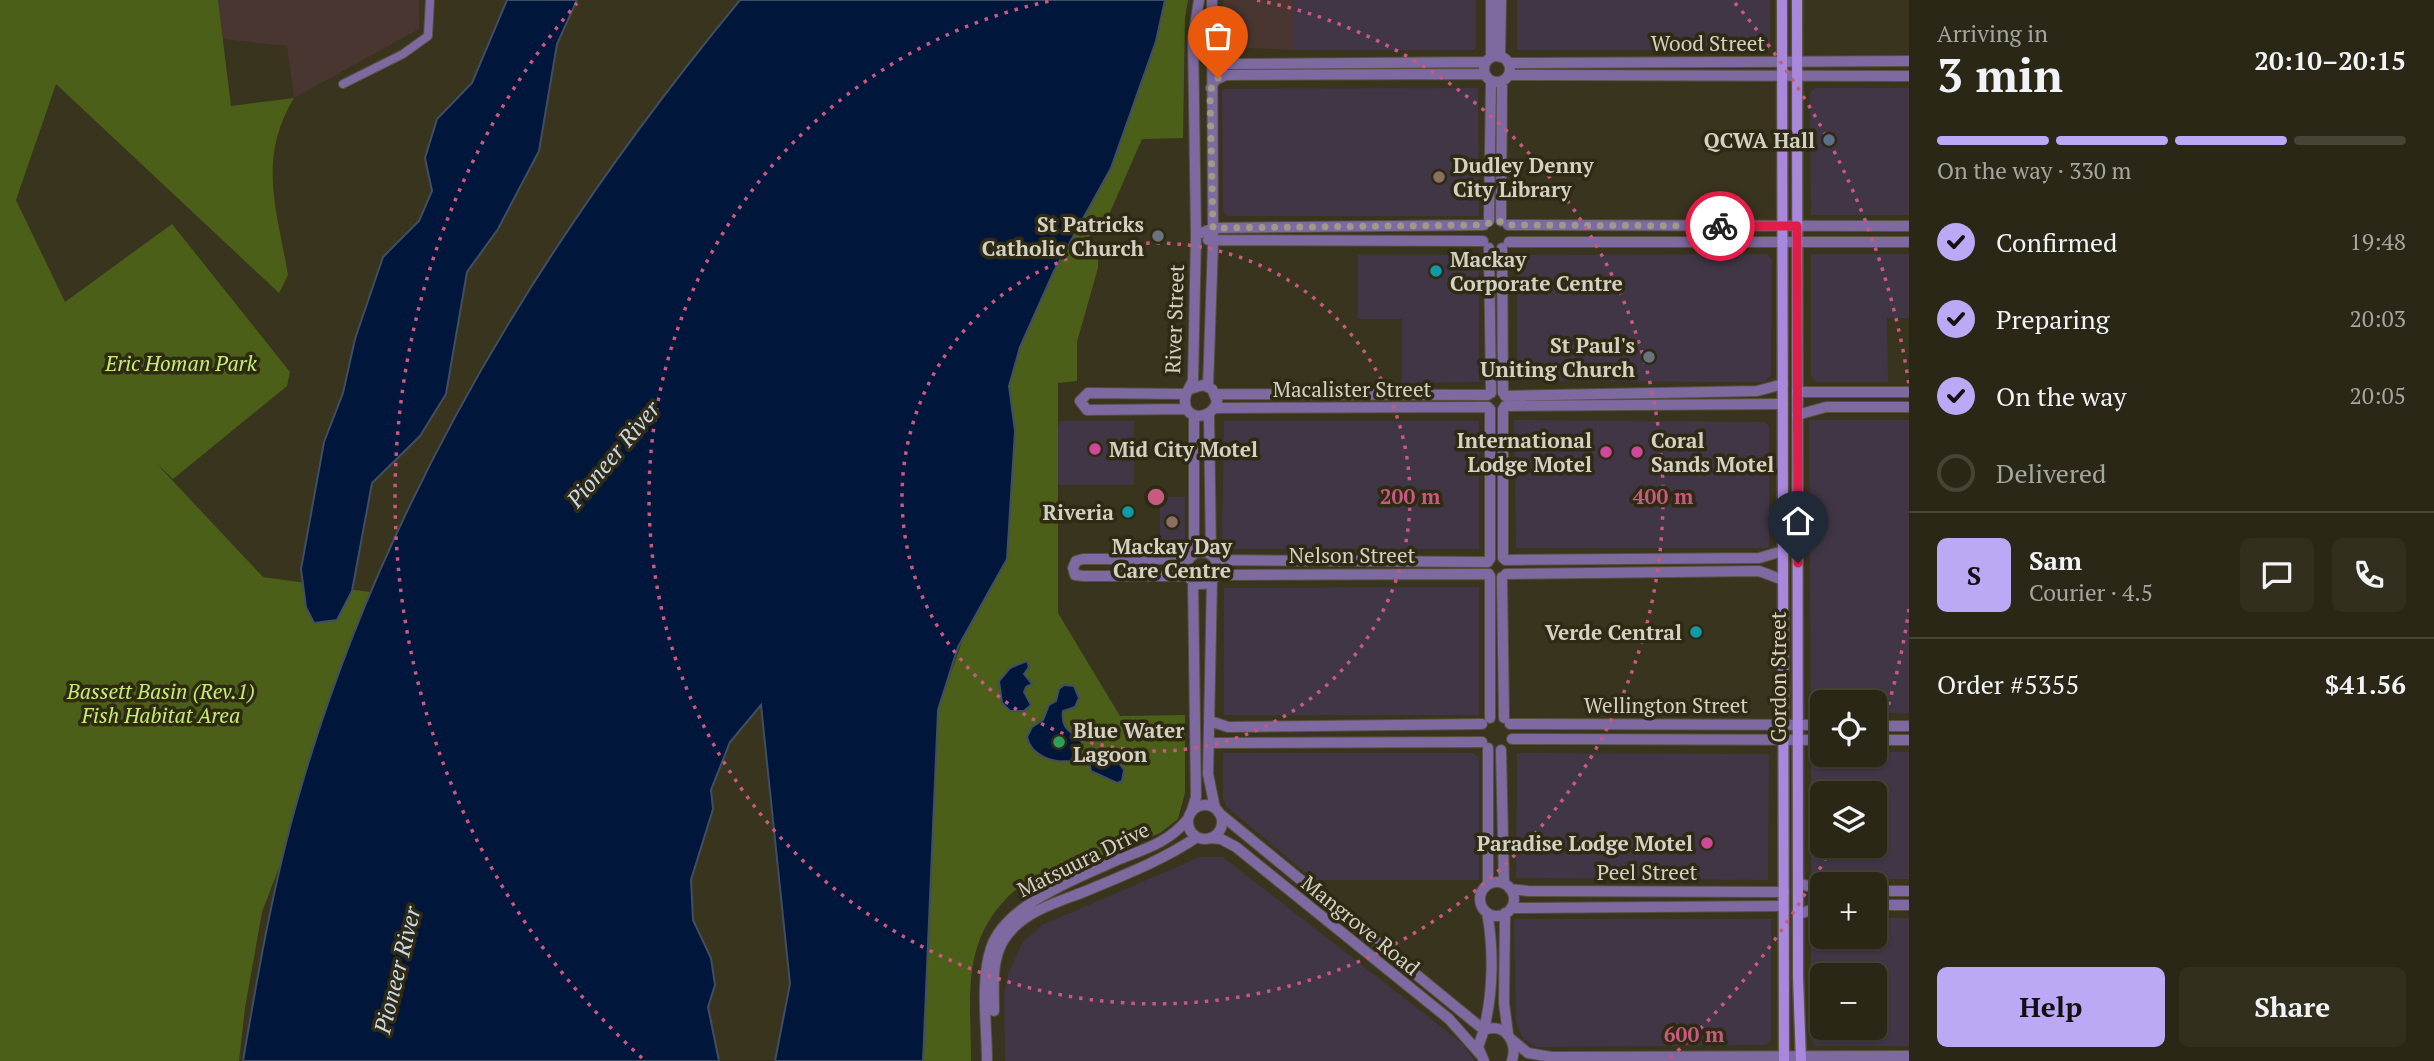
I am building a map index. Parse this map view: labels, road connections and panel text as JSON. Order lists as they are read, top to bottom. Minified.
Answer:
{"streets":{"main road":["Gordon Street"],"street":["Wood Street","River Street","Macalister Street","Nelson Street","Wellington Street","Matsuura Drive","Peel Street","Mangrove Road"]},"crossings":[["Wood Street","River Street"],["Wood Street","Gordon Street"],["River Street","Macalister Street"],["Gordon Street","Wellington Street"],["Gordon Street","Peel Street"],["Matsuura Drive","Mangrove Road"]],"water":["Pioneer River"],"parks":["Eric Homan Park","Bassett Basin (Rev.1) Fish Habitat Area"],"places":["QCWA Hall","Dudley Denny City Library","St Patricks Catholic Church","Mackay Corporate Centre","St Paul's Uniting Church","Mid City Motel","International Lodge Motel","Coral Sands Motel","Riveria","Mackay Day Care Centre","Verde Central","Blue Water Lagoon","Paradise Lodge Motel"],"page":{"heading":["3 min","Arriving in","20:10–20:15"],"panel":["Sam","Courier · 4.5","Order #5355","$41.56"],"bar":"On the way · 330 m","list":[["Confirmed","19:48"],["Preparing","20:03"],["On the way","20:05"],"Delivered"],"round":"S","map_buttons":["+","−"],"buttons":["Help","Share"]},"rings":["200 m","400 m","600 m"]}
